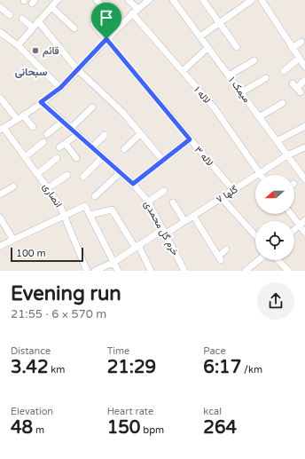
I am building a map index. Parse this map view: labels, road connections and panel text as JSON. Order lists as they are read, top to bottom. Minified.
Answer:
{"streets":{"street":["میمک ۱","لاله ۱","لاله ۳","گلها ۷","انصاری","خرم گل محمدی"]},"crossings":[["میمک ۱","گلها ۷"],["لاله ۱","گلها ۷"],["لاله ۳","گلها ۷"],["گلها ۷","خرم گل محمدی"]],"districts":["سبحانی"],"places":["قائم"],"scale_bar":"100 m","north":"left","page":{"scale":"100 m","heading":["Evening run","21:55 · 6 × 570 m"],"stats":[["Distance","3.42 km"],["Time","21:29"],["Pace","6:17 /km"],["Elevation","48 m"],["Heart rate","150 bpm"],["kcal","264"]]}}
